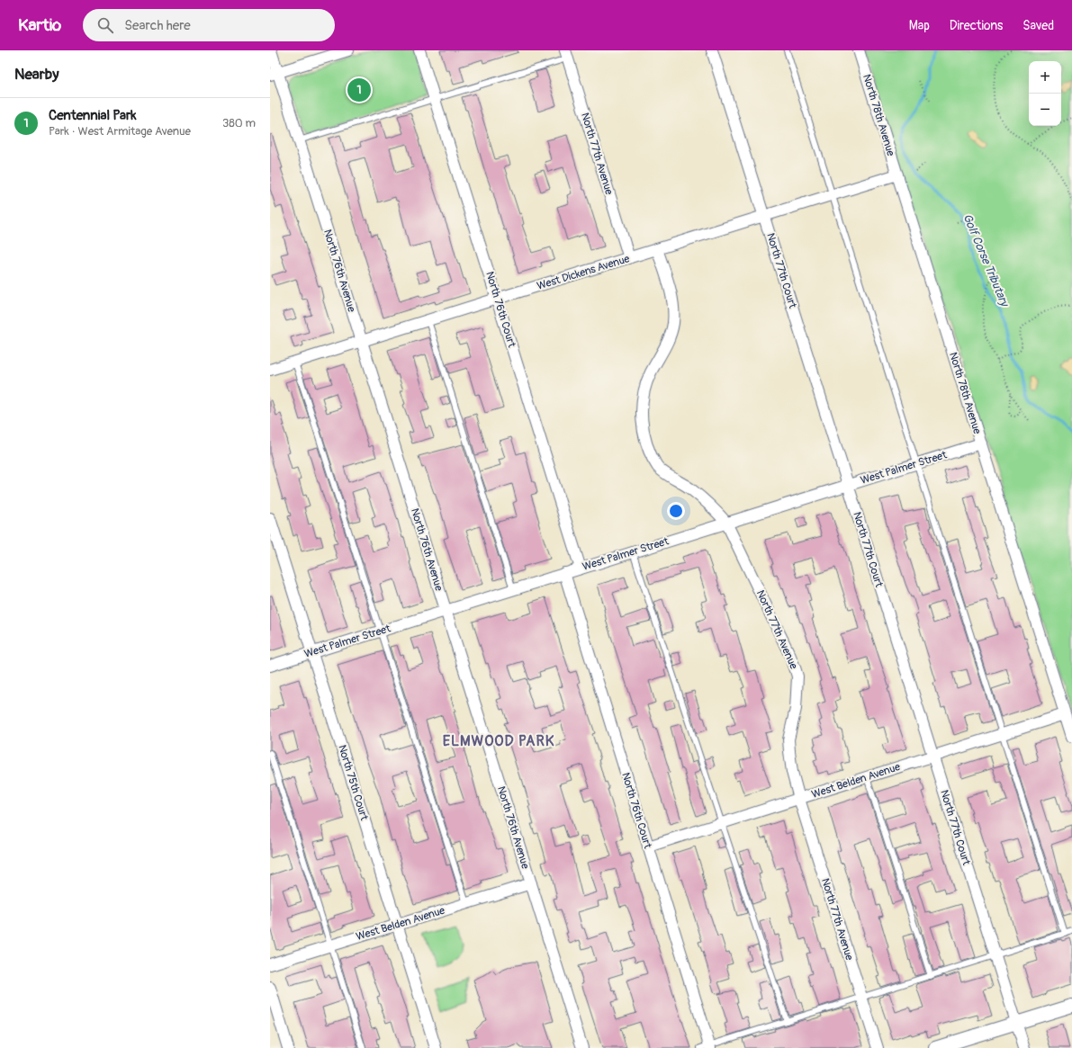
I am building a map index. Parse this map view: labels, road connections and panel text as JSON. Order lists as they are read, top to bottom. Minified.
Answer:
{"streets":{"street":["North 78th Avenue","North 77th Avenue","North 76th Avenue","North 77th Court","West Dickens Avenue","North 76th Court","West Palmer Street","West Belden Avenue","North 75th Court"]},"crossings":[["North 78th Avenue","West Dickens Avenue"],["North 78th Avenue","West Palmer Street"],["North 78th Avenue","West Belden Avenue"],["North 77th Avenue","West Dickens Avenue"],["North 77th Avenue","West Palmer Street"],["North 77th Avenue","West Belden Avenue"],["North 76th Avenue","West Dickens Avenue"],["North 76th Avenue","West Palmer Street"],["North 76th Avenue","West Belden Avenue"],["North 77th Court","West Dickens Avenue"],["North 77th Court","West Palmer Street"],["North 77th Court","West Belden Avenue"],["West Dickens Avenue","North 76th Court"],["North 76th Court","West Palmer Street"],["North 76th Court","West Belden Avenue"],["West Palmer Street","North 75th Court"],["West Belden Avenue","North 75th Court"]],"districts":["ELMWOOD PARK"],"water":["Golf Corse Tributary"],"page":{"header":"Kartio","search":"Search here","nav":["Map","Directions","Saved"],"heading":"Nearby","map_buttons":["+","−"],"pins":"1","list":[{"mark":"1","name":"Centennial Park","note":"Park · West Armitage Avenue","value":"380 m"}]}}
